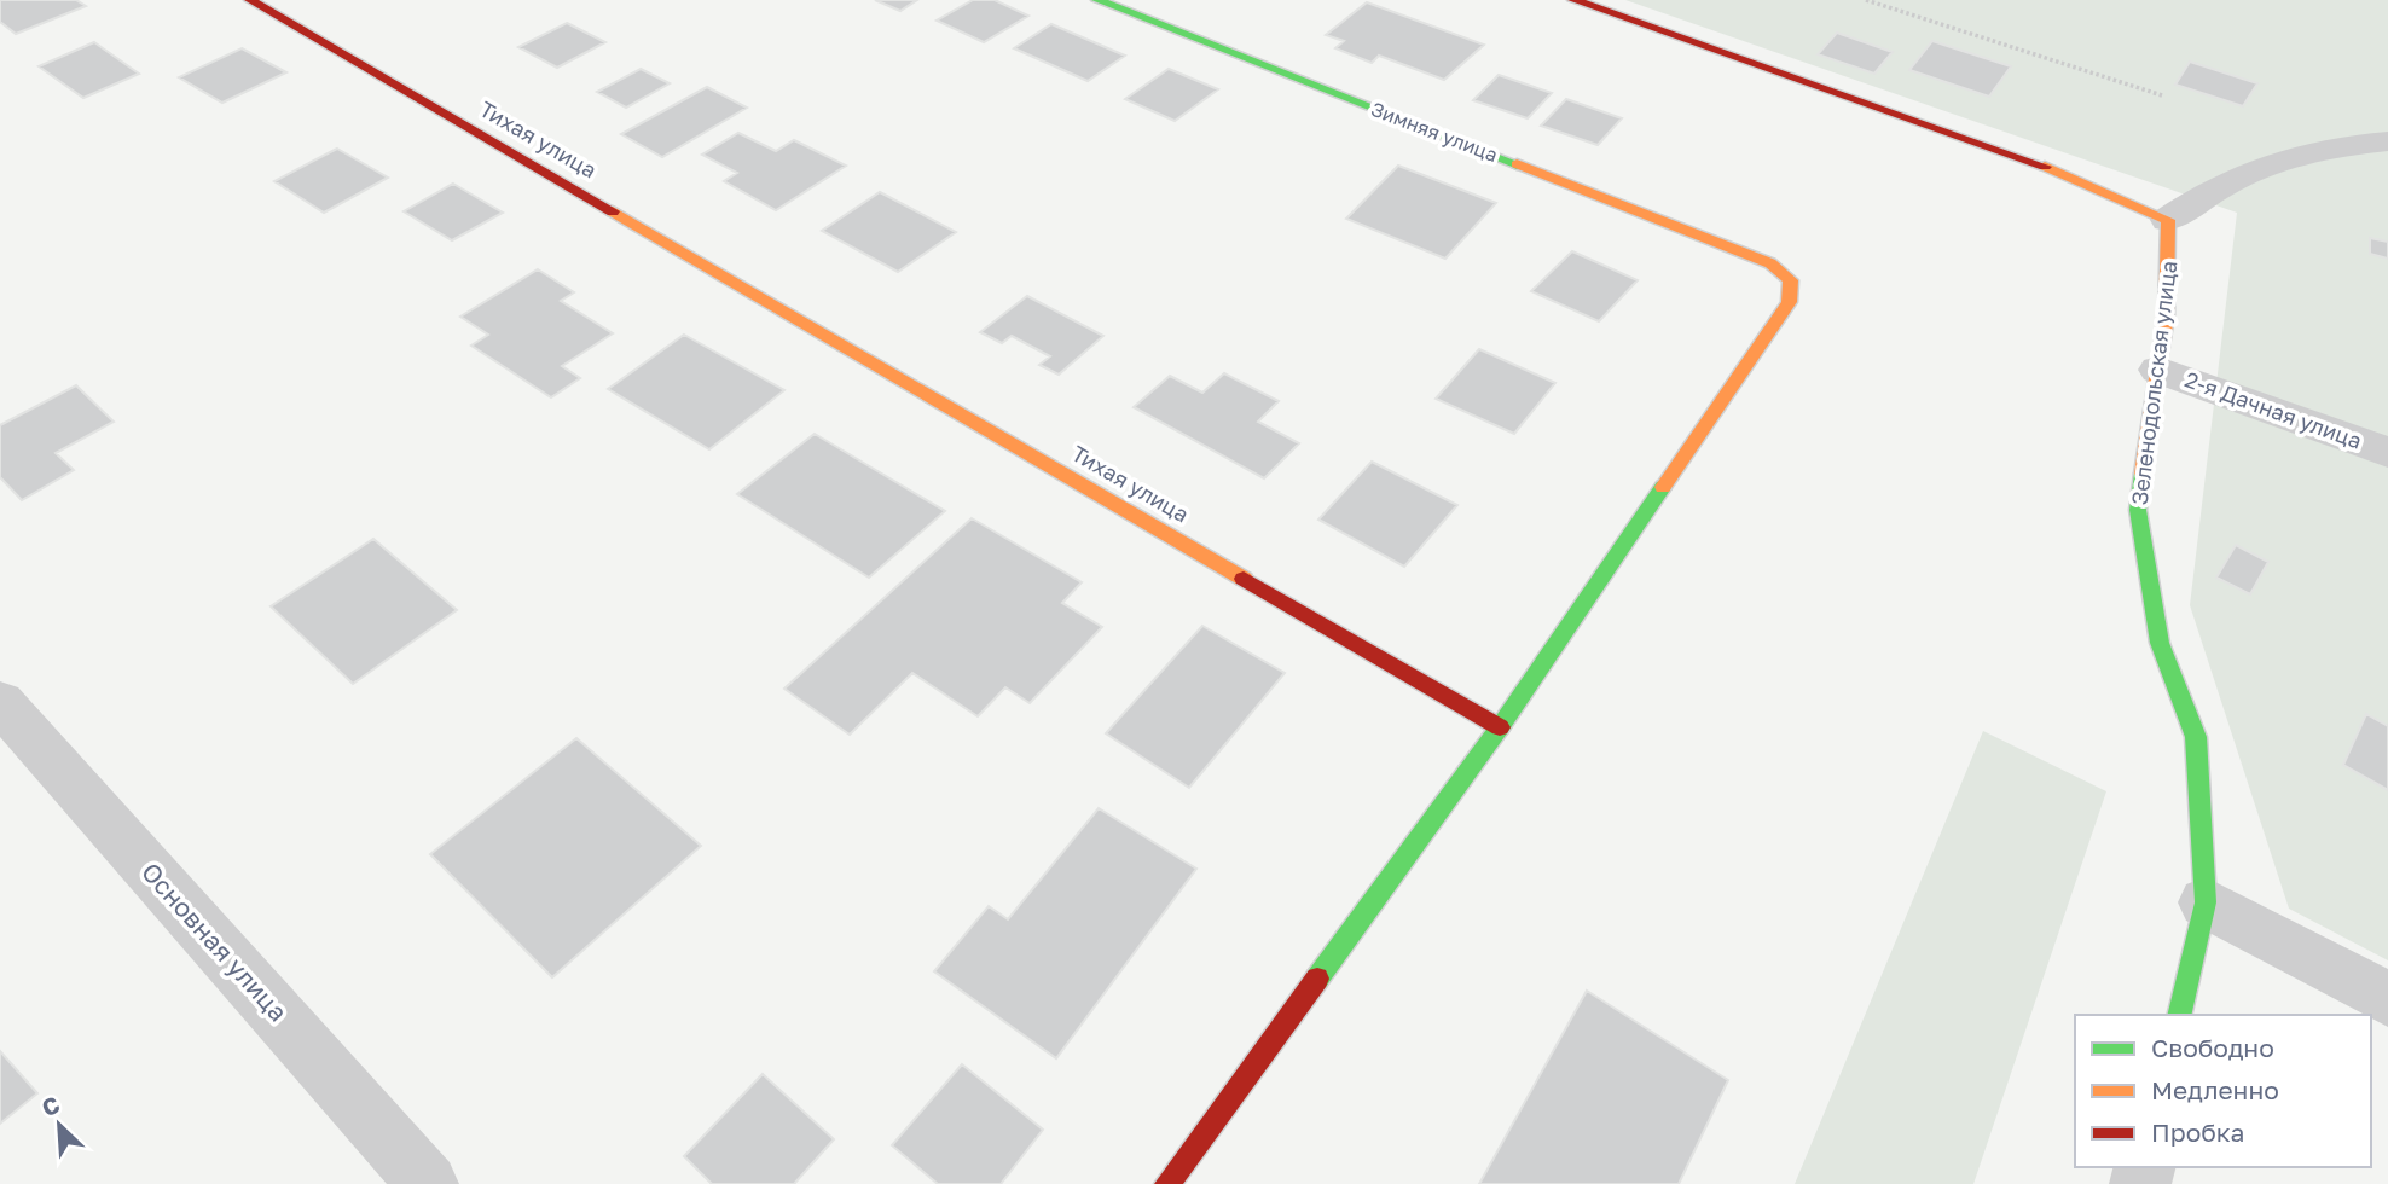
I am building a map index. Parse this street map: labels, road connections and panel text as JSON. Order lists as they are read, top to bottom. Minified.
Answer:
{"streets":{"street":["Зимняя улица","Тихая улица","Зеленодольская улица","2-я Дачная улица","Основная улица"]},"crossings":[["Зимняя улица","Тихая улица"],["Зеленодольская улица","2-я Дачная улица"]],"legend":["Свободно","Медленно","Пробка"],"north":"top left"}
